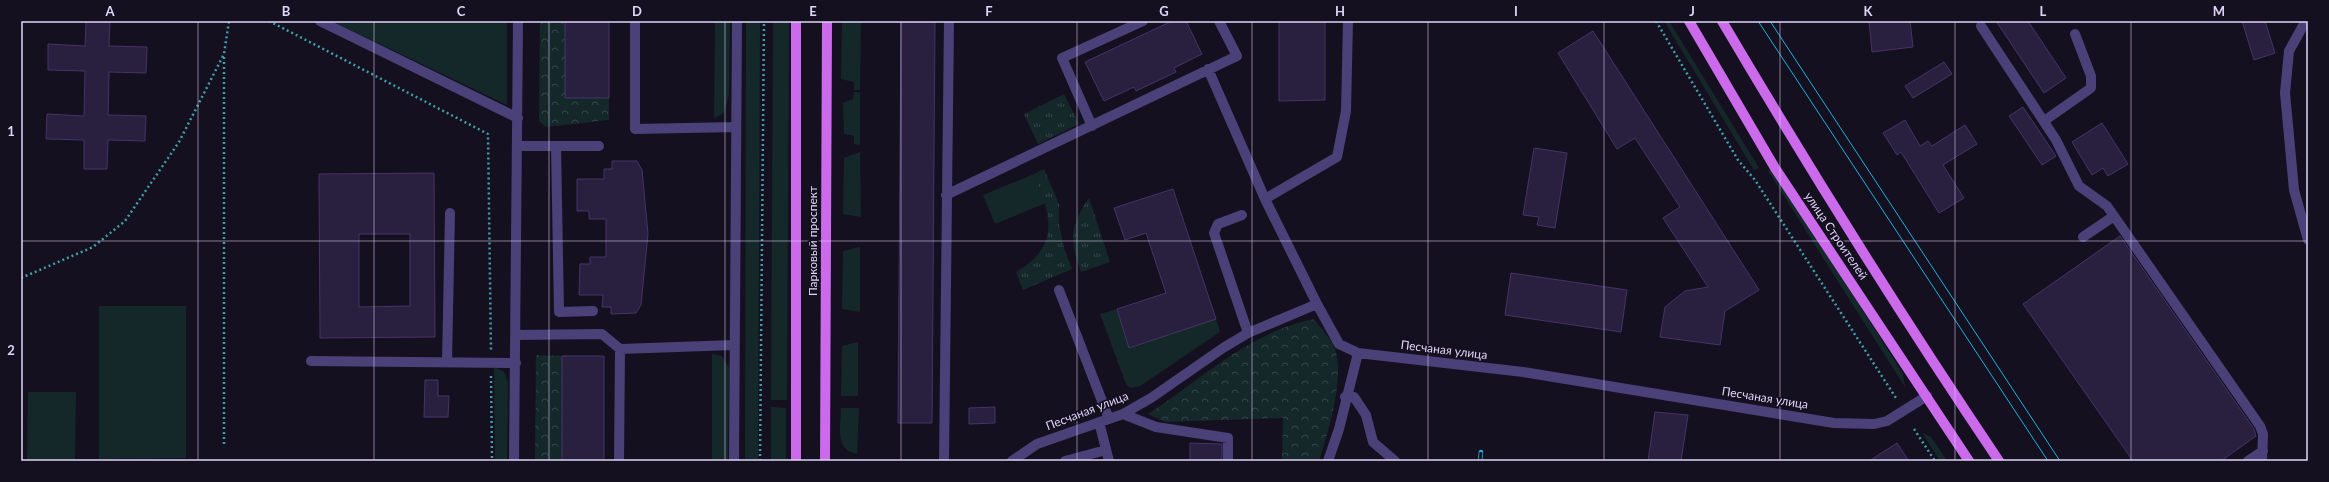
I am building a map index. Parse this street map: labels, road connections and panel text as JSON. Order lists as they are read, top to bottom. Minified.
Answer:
{"streets":{"main road":["улица Строителей","Парковый проспект"],"street":["Песчаная улица"]},"crossings":[["улица Строителей","Песчаная улица"]],"grid":{"columns":["A","B","C","D","E","F","G","H","I","J","K","L","M"],"rows":["1","2"]}}
